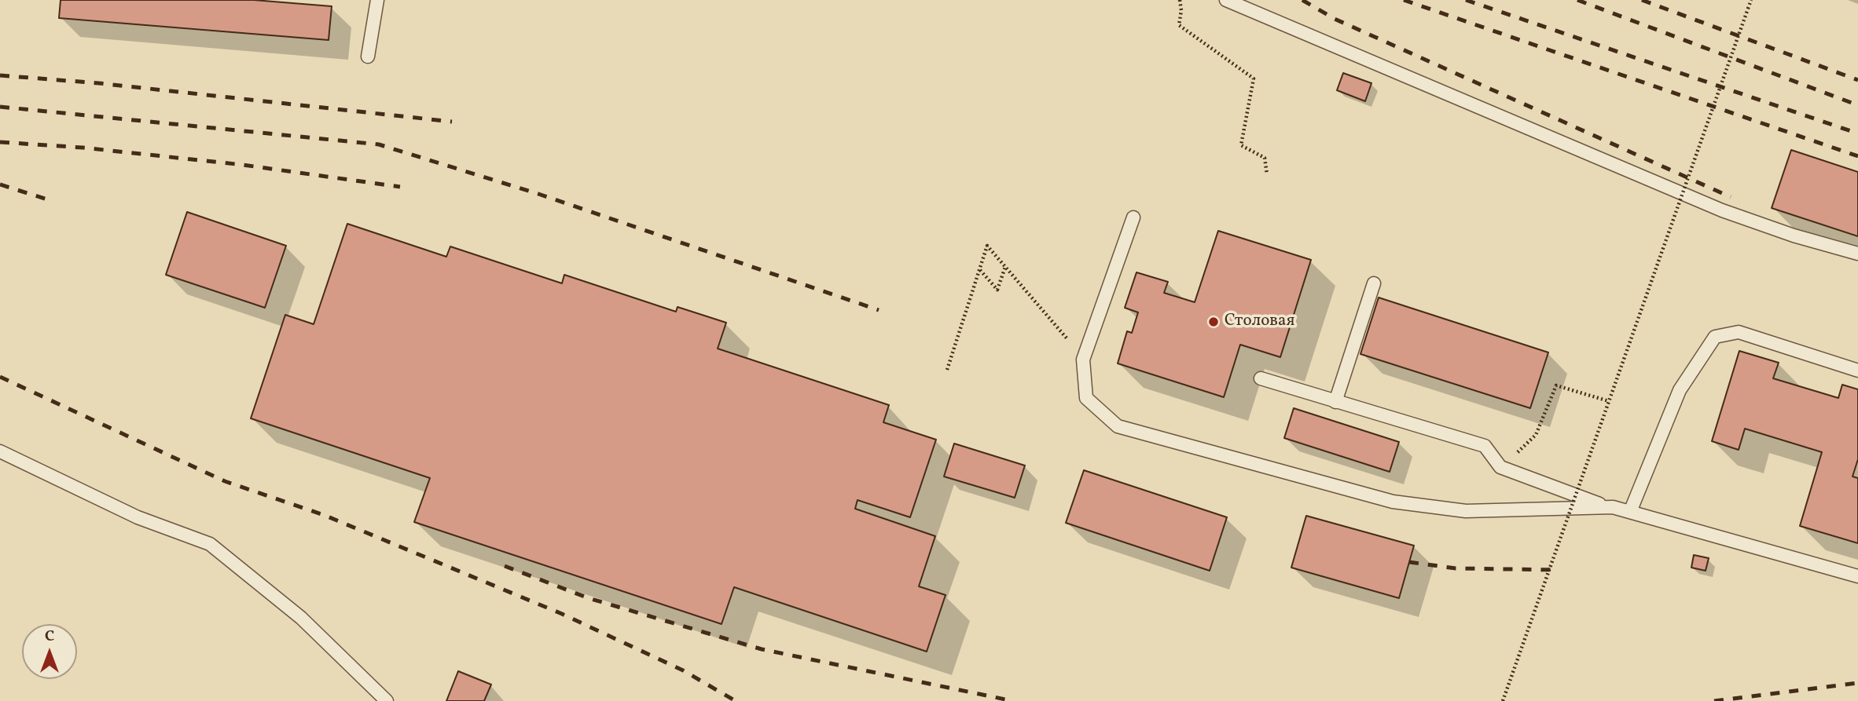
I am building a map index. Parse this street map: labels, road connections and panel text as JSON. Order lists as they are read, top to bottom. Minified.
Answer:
{"places":["Столовая"],"north":"top"}
